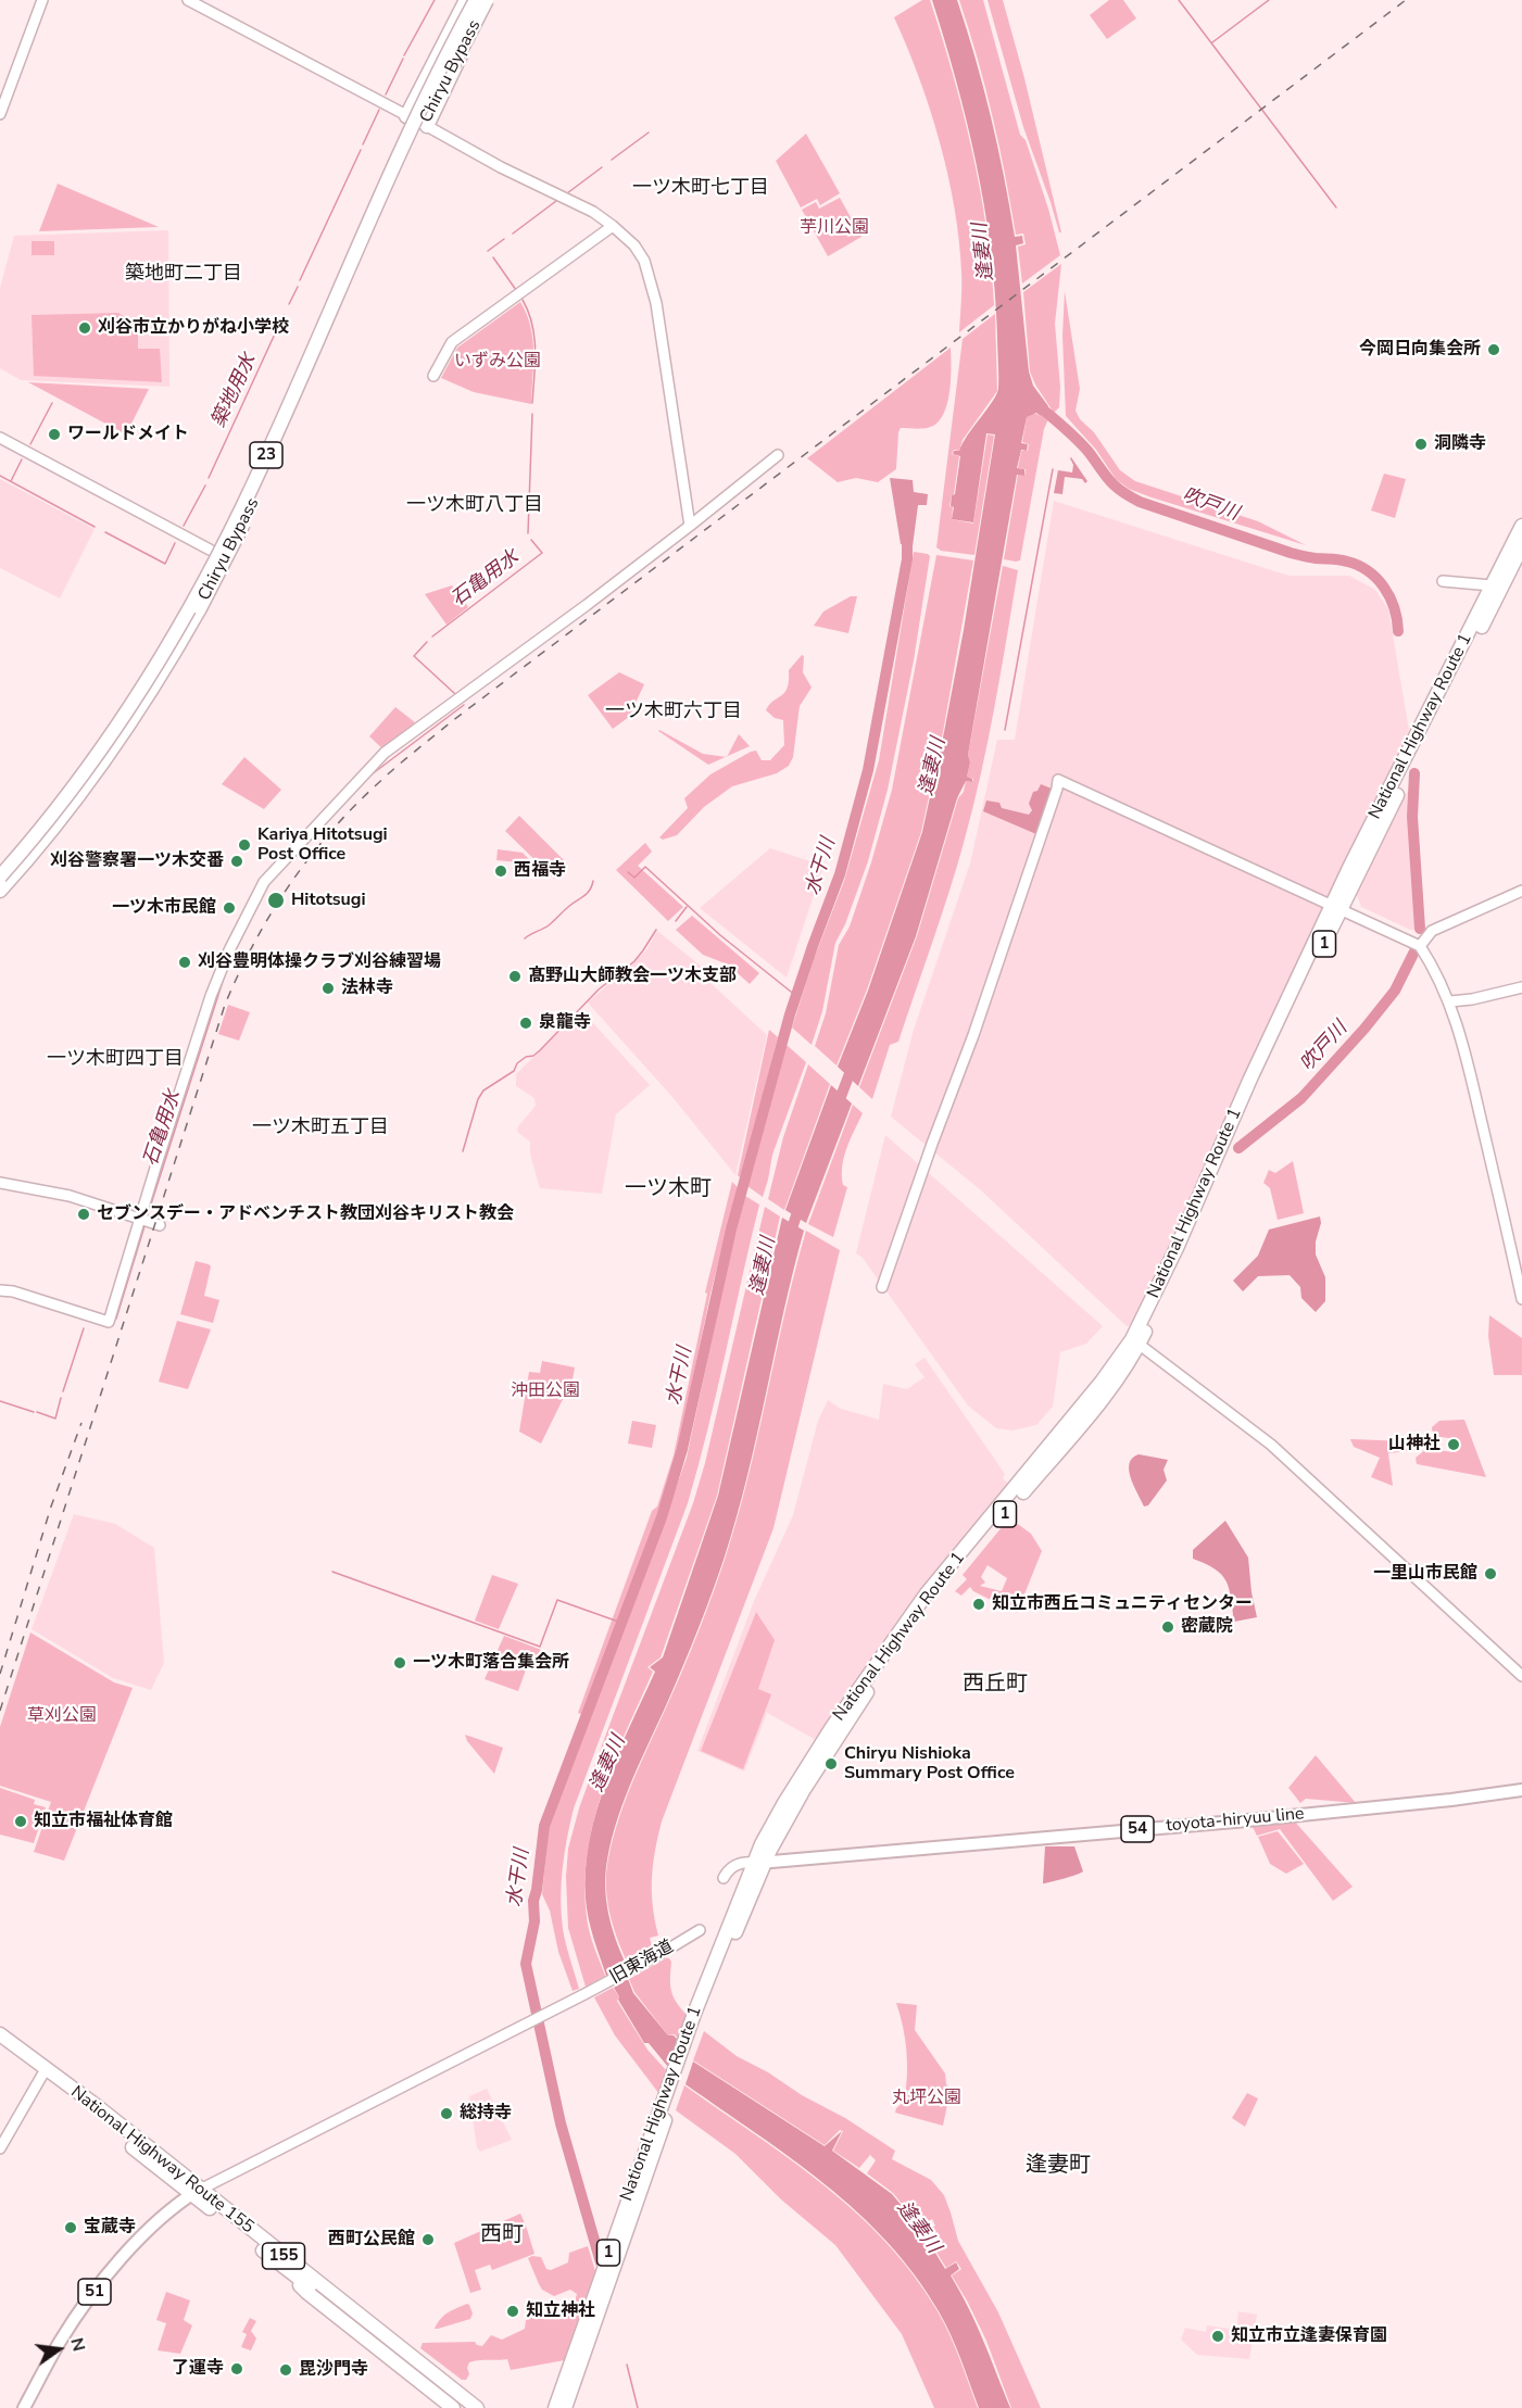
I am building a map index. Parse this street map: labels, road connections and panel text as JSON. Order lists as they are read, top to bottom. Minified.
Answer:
{"streets":{"highway":["Chiryu Bypass","23","National Highway Route 1","1","National Highway Route 155","155"],"main road":["toyota-hiryuu line","54","51"],"street":["旧東海道"]},"crossings":[["National Highway Route 1","toyota-hiryuu line"],["旧東海道","National Highway Route 155"],["旧東海道","51"],["National Highway Route 155","155"],["National Highway Route 155","51"]],"districts":["一ツ木町七丁目","築地町二丁目","一ツ木町八丁目","一ツ木町六丁目","一ツ木町四丁目","一ツ木町五丁目","一ツ木町","西丘町","逢妻町","西町"],"water":["逢妻川","築地用水","吹戸川","石亀用水","水干川"],"parks":["芋川公園","いずみ公園","沖田公園","草刈公園","丸坪公園"],"places":["刈谷市立かりがね小学校","今岡日向集会所","ワールドメイト","洞隣寺","Kariya Hitotsugi Post Office","刈谷警察署一ツ木交番","西福寺","Hitotsugi","一ツ木市民館","刈谷豊明体操クラブ刈谷練習場","髙野山大師教会一ツ木支部","法林寺","泉龍寺","セブンスデー・アドベンチスト教団刈谷キリスト教会","山神社","一里山市民館","知立市西丘コミュニティセンター","密蔵院","一ツ木町落合集会所","Chiryu Nishioka Summary Post Office","知立市福祉体育館","総持寺","宝蔵寺","西町公民館","知立神社","知立市立逢妻保育園","了運寺","毘沙門寺"],"north":"right"}
